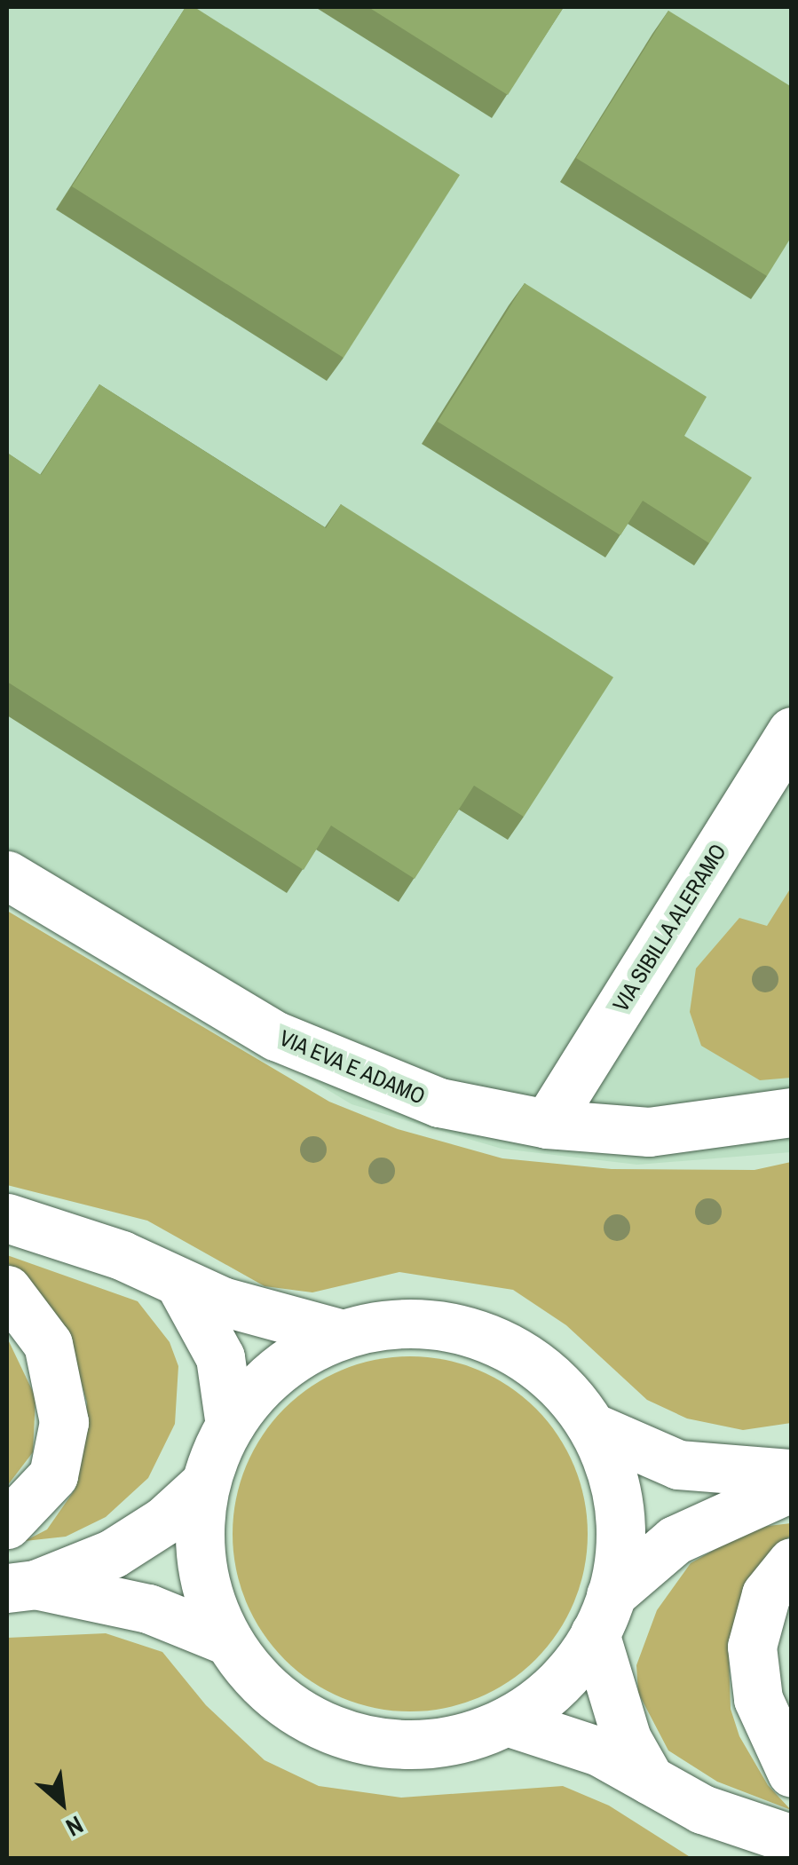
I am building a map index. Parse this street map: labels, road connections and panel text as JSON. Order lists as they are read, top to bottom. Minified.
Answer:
{"streets":{"street":["VIA SIBILLA ALERAMO","VIA EVA E ADAMO"]},"crossings":[["VIA SIBILLA ALERAMO","VIA EVA E ADAMO"]],"north":"bottom right"}
